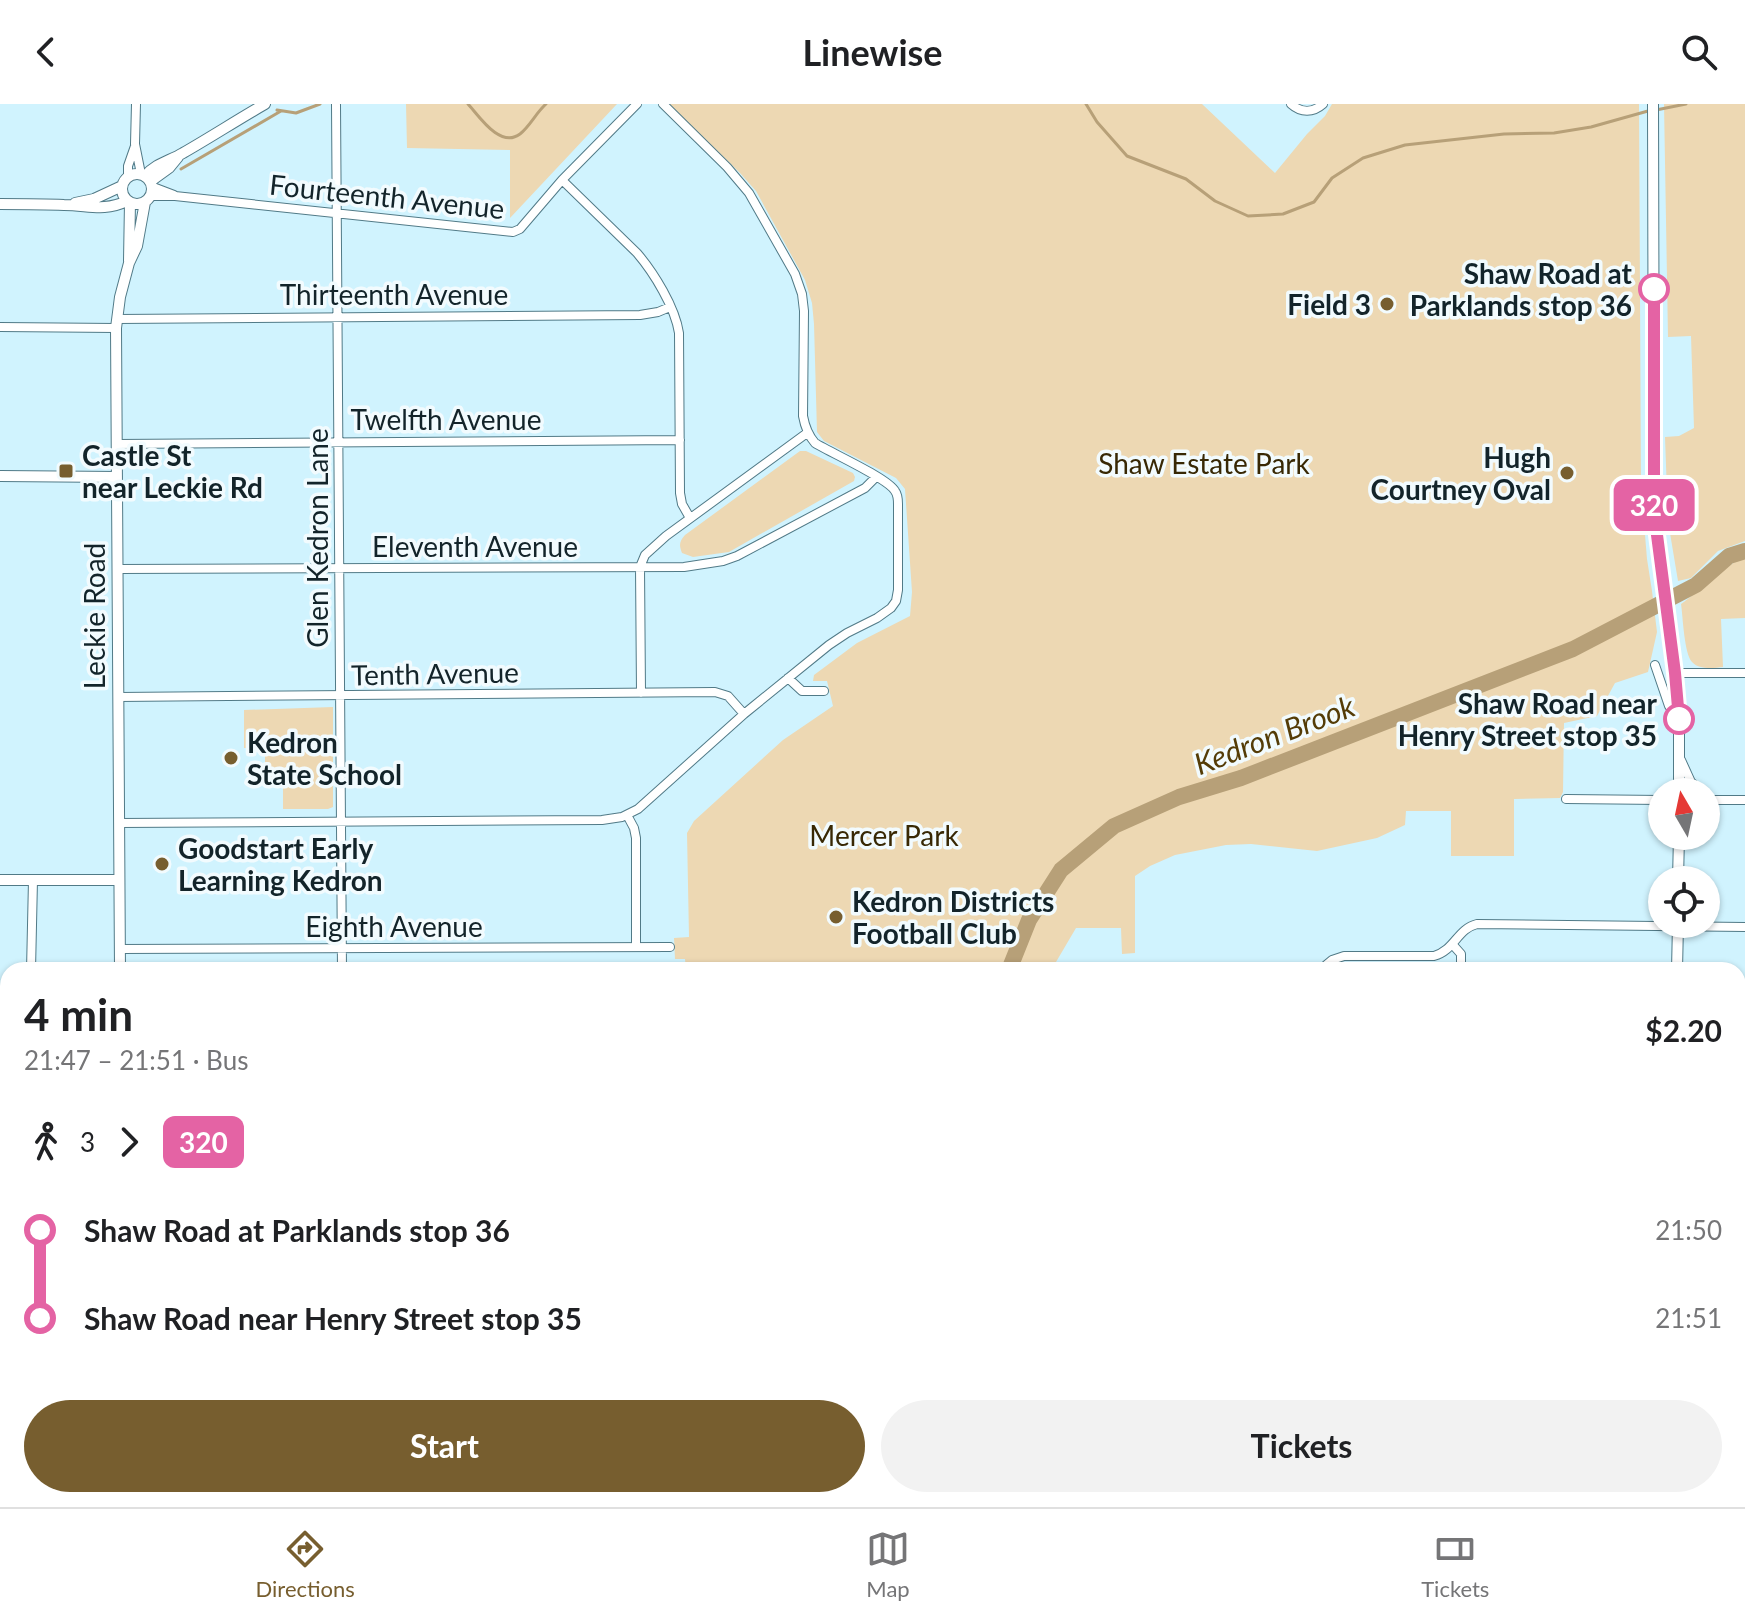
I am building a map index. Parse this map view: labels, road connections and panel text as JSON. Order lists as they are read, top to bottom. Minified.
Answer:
{"streets":{"street":["Fourteenth Avenue","Thirteenth Avenue","Twelfth Avenue","Glen Kedron Lane","Eleventh Avenue","Leckie Road","Tenth Avenue","Eighth Avenue"]},"crossings":[["Fourteenth Avenue","Glen Kedron Lane"],["Fourteenth Avenue","Leckie Road"],["Thirteenth Avenue","Glen Kedron Lane"],["Thirteenth Avenue","Leckie Road"],["Twelfth Avenue","Glen Kedron Lane"],["Twelfth Avenue","Leckie Road"],["Glen Kedron Lane","Eleventh Avenue"],["Glen Kedron Lane","Tenth Avenue"],["Glen Kedron Lane","Eighth Avenue"],["Eleventh Avenue","Leckie Road"],["Leckie Road","Tenth Avenue"],["Leckie Road","Eighth Avenue"]],"water":["Kedron Brook"],"parks":["Shaw Estate Park","Mercer Park"],"places":{"other":["Shaw Road at Parklands stop 36","Field 3","Hugh Courtney Oval","Shaw Road near Henry Street stop 35","Kedron State School","Goodstart Early Learning Kedron","Kedron Districts Football Club"],"transit":["Castle St near Leckie Rd"]},"lines":["bus line 320"],"north":"top","page":{"header":"Linewise","on_map":"320","heading":["4 min","21:47 – 21:51 · Bus","$2.20"],"legs":["3","320"],"list":[{"name":"Shaw Road at Parklands stop 36","value":"21:50"},{"name":"Shaw Road near Henry Street stop 35","value":"21:51"}],"buttons":["Start","Tickets"],"tabs":["Directions","Map","Tickets"]}}
